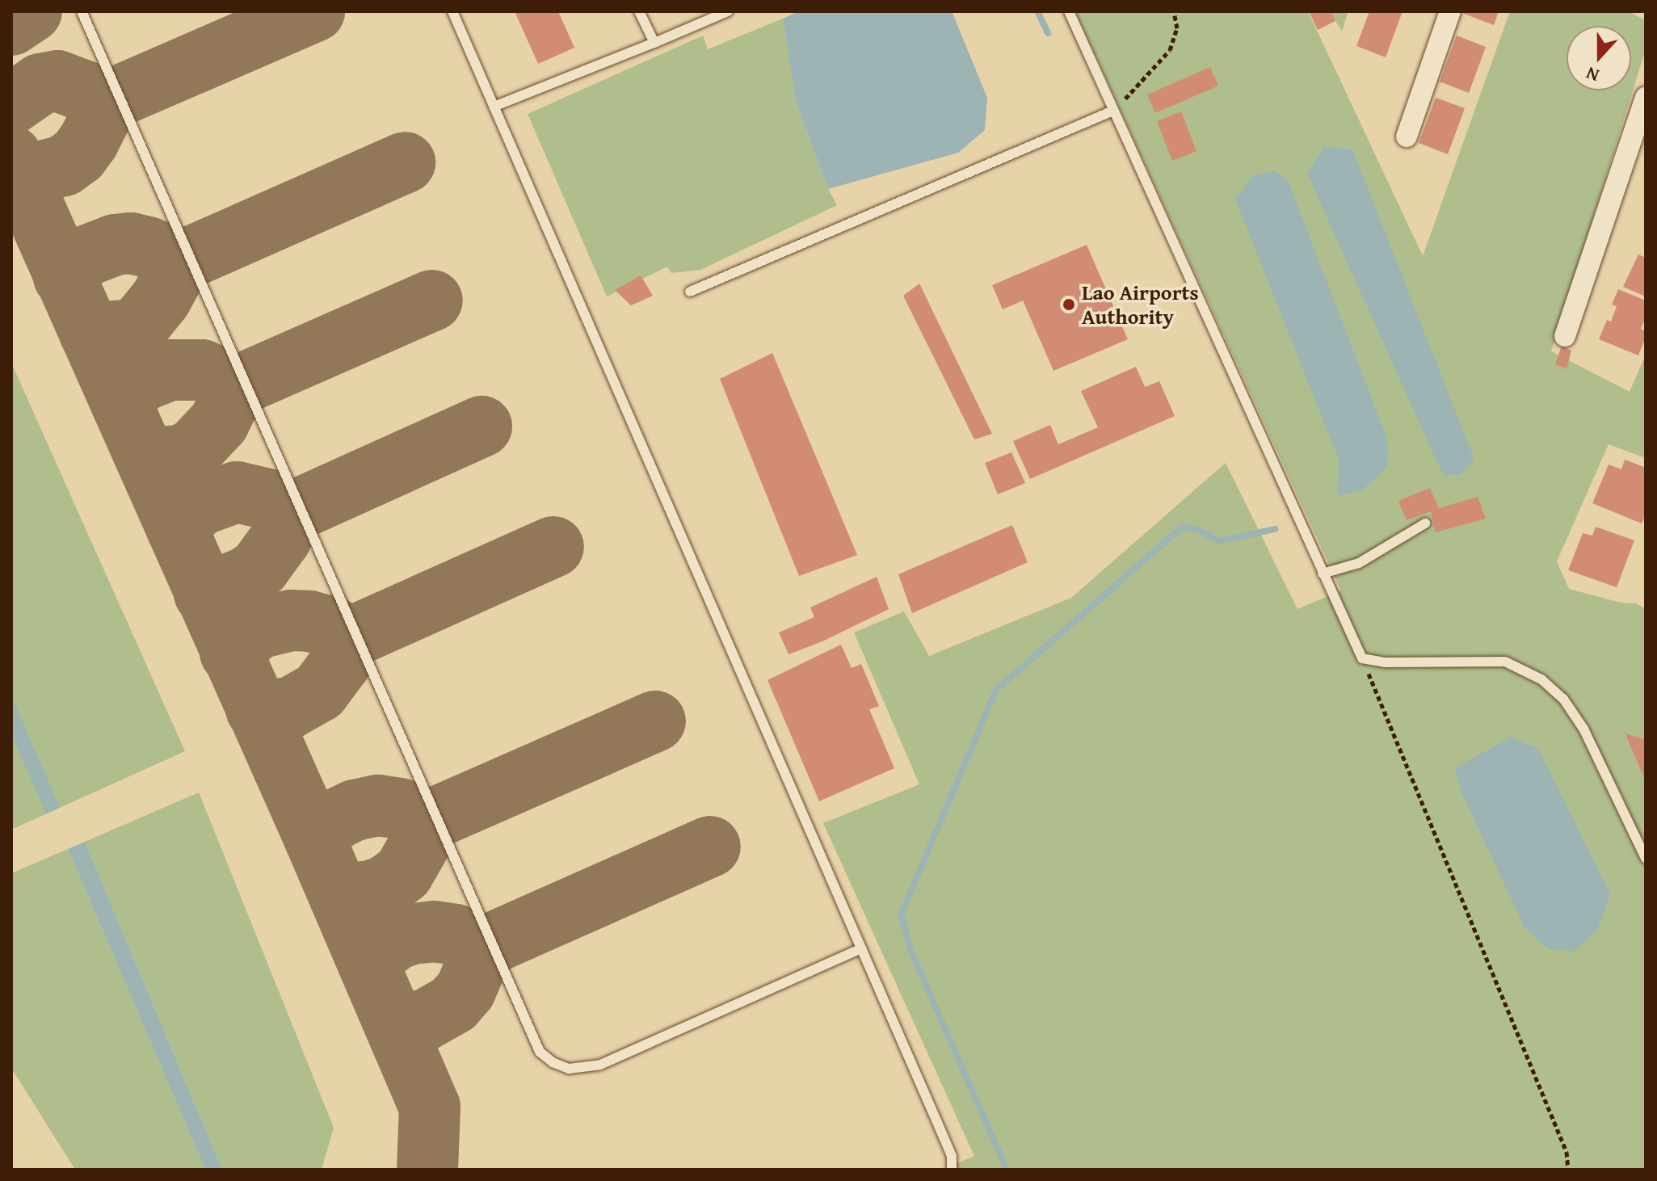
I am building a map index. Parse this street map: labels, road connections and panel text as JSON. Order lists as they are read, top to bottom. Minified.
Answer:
{"places":["Lao Airports Authority"],"north":"bottom"}
